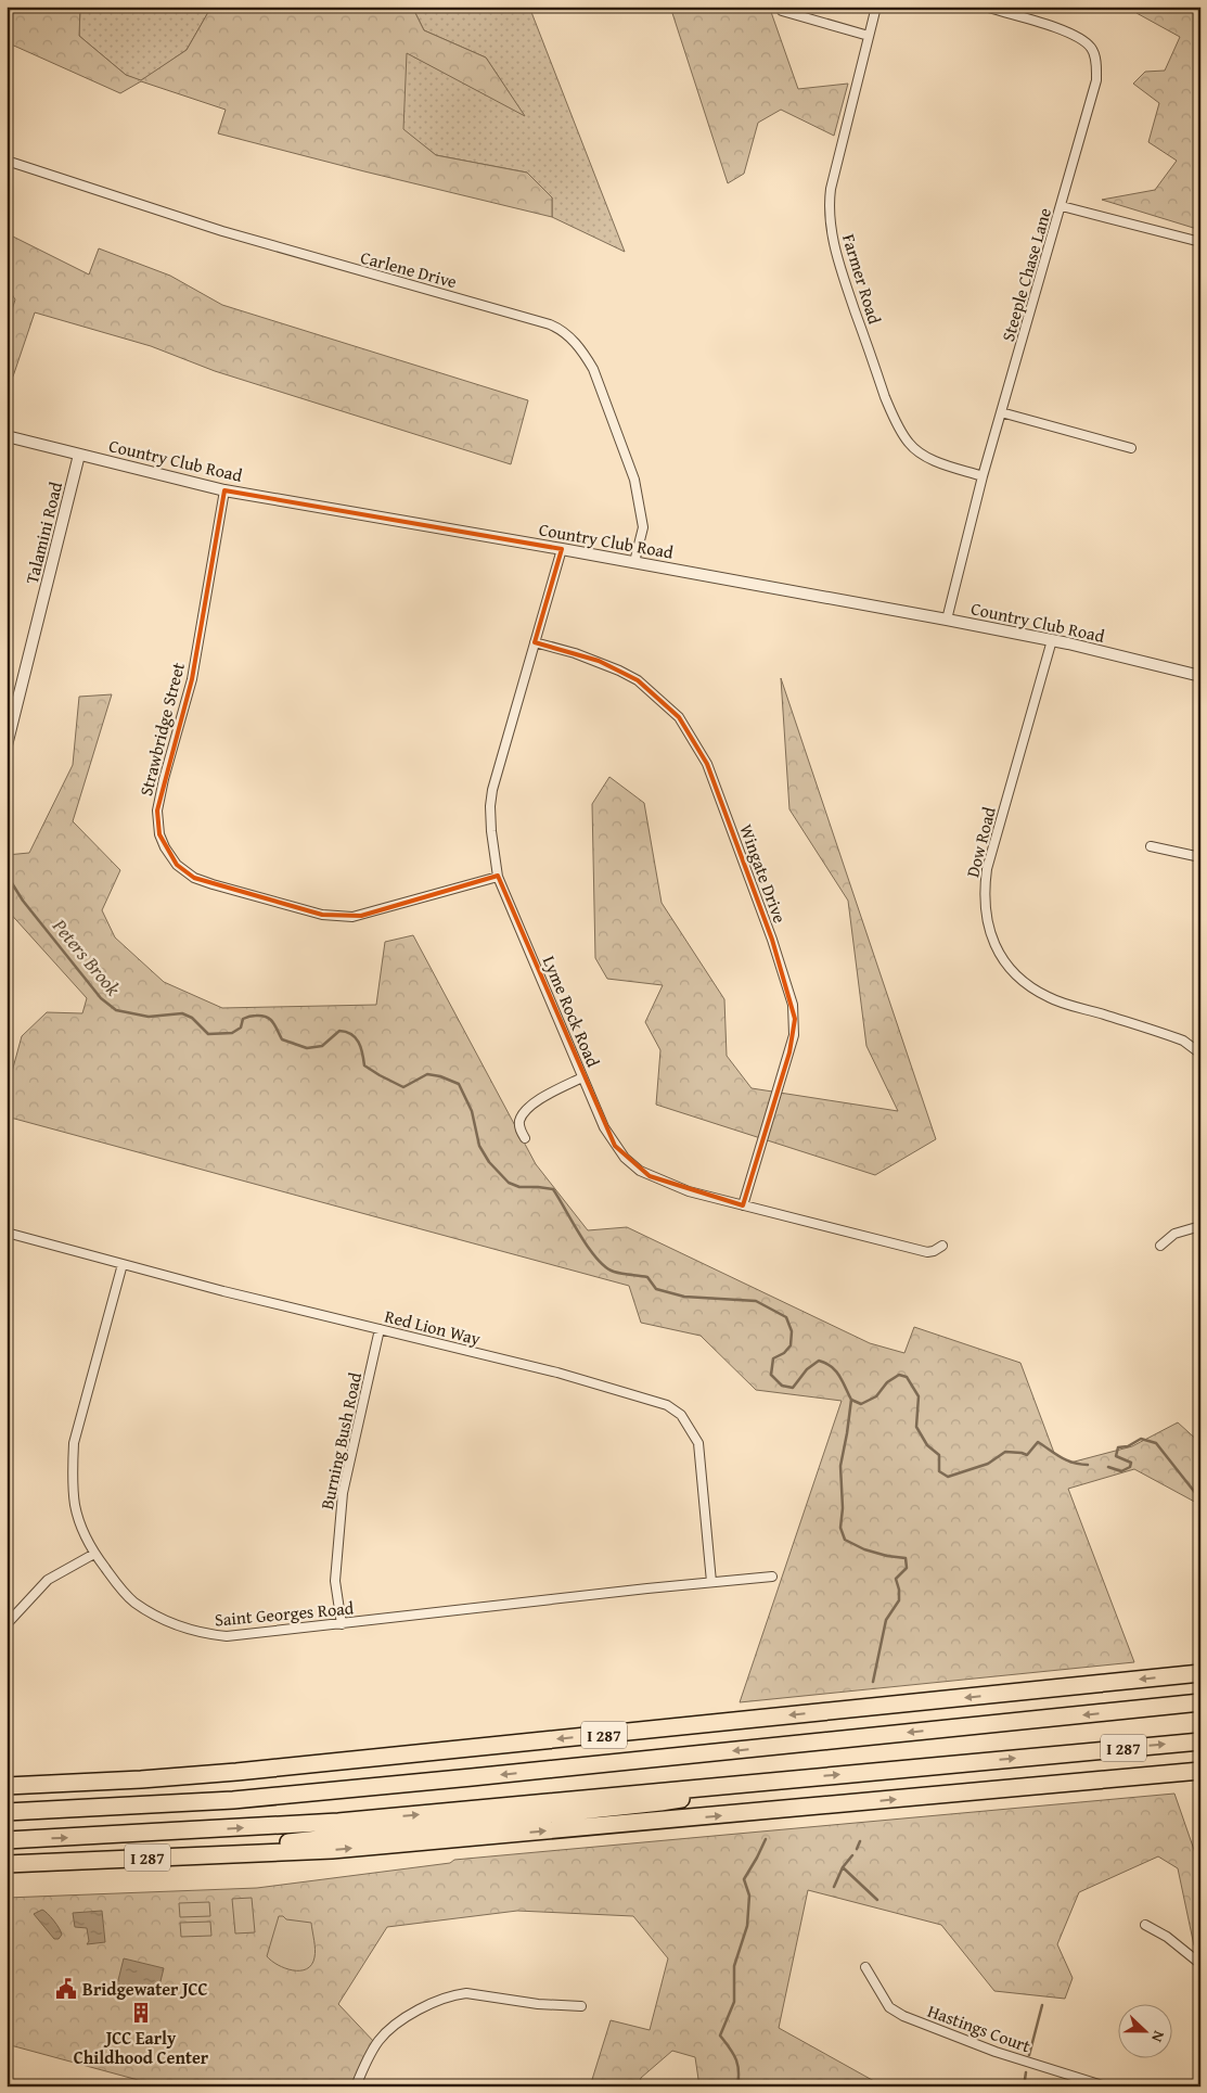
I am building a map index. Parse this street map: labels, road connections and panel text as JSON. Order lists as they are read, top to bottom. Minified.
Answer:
{"streets":{"highway":["I 287"],"street":["Carlene Drive","Steeple Chase Lane","Farmer Road","Country Club Road","Talamini Road","Strawbridge Street","Dow Road","Wingate Drive","Lyme Rock Road","Red Lion Way","Burning Bush Road","Saint Georges Road","Hastings Court"]},"crossings":[["Carlene Drive","Country Club Road"],["Steeple Chase Lane","Farmer Road"],["Steeple Chase Lane","Country Club Road"],["Country Club Road","Talamini Road"],["Country Club Road","Strawbridge Street"],["Country Club Road","Dow Road"],["Country Club Road","Lyme Rock Road"],["Strawbridge Street","Lyme Rock Road"],["Wingate Drive","Lyme Rock Road"],["Red Lion Way","Burning Bush Road"],["Red Lion Way","Saint Georges Road"],["Burning Bush Road","Saint Georges Road"]],"water":["Peters Brook"],"places":{"public building":["Bridgewater JCC"],"building":["JCC Early Childhood Center"]},"north":"right"}
